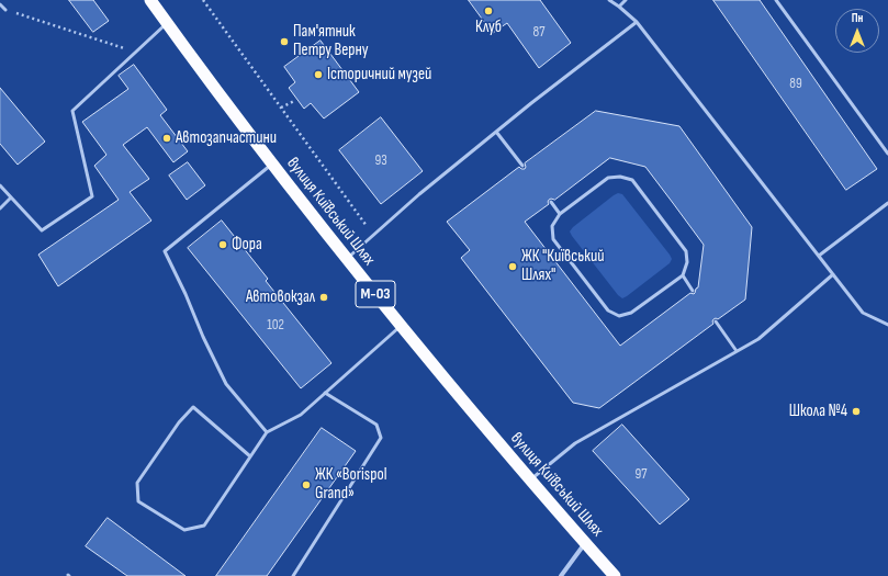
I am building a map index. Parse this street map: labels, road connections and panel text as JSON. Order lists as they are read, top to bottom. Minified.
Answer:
{"streets":{"highway":["вулиця Київський Шлях","М-03"]},"places":["Клуб","Пам'ятник Петру Верну","Історичний музей","Автозапчастини","Фора","ЖК \"Київський Шлях\"","Автовокзал","Школа №4","ЖК «Borispol Grand»"],"house_numbers":["87","89","93","102","97"],"north":"top"}
